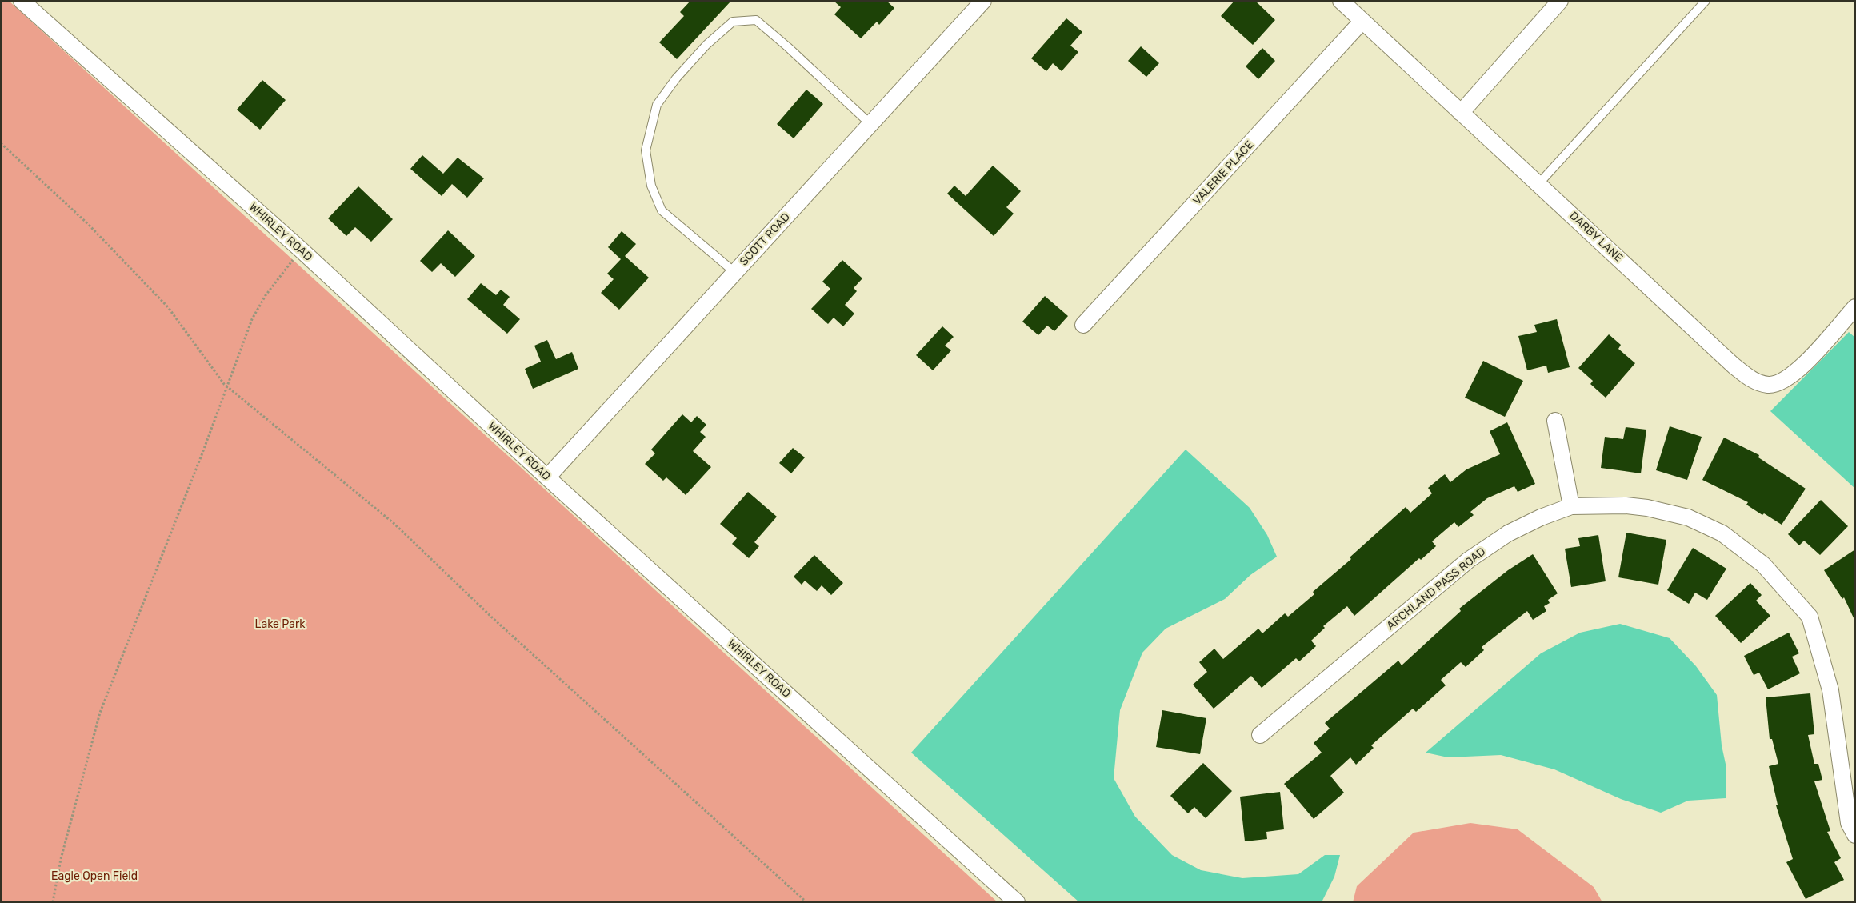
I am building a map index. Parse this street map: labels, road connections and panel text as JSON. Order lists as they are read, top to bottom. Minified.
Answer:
{"streets":{"street":["VALERIE PLACE","WHIRLEY ROAD","DARBY LANE","SCOTT ROAD","ARCHLAND PASS ROAD"]},"crossings":[["VALERIE PLACE","DARBY LANE"],["WHIRLEY ROAD","SCOTT ROAD"]],"parks":["Lake Park","Eagle Open Field"]}
